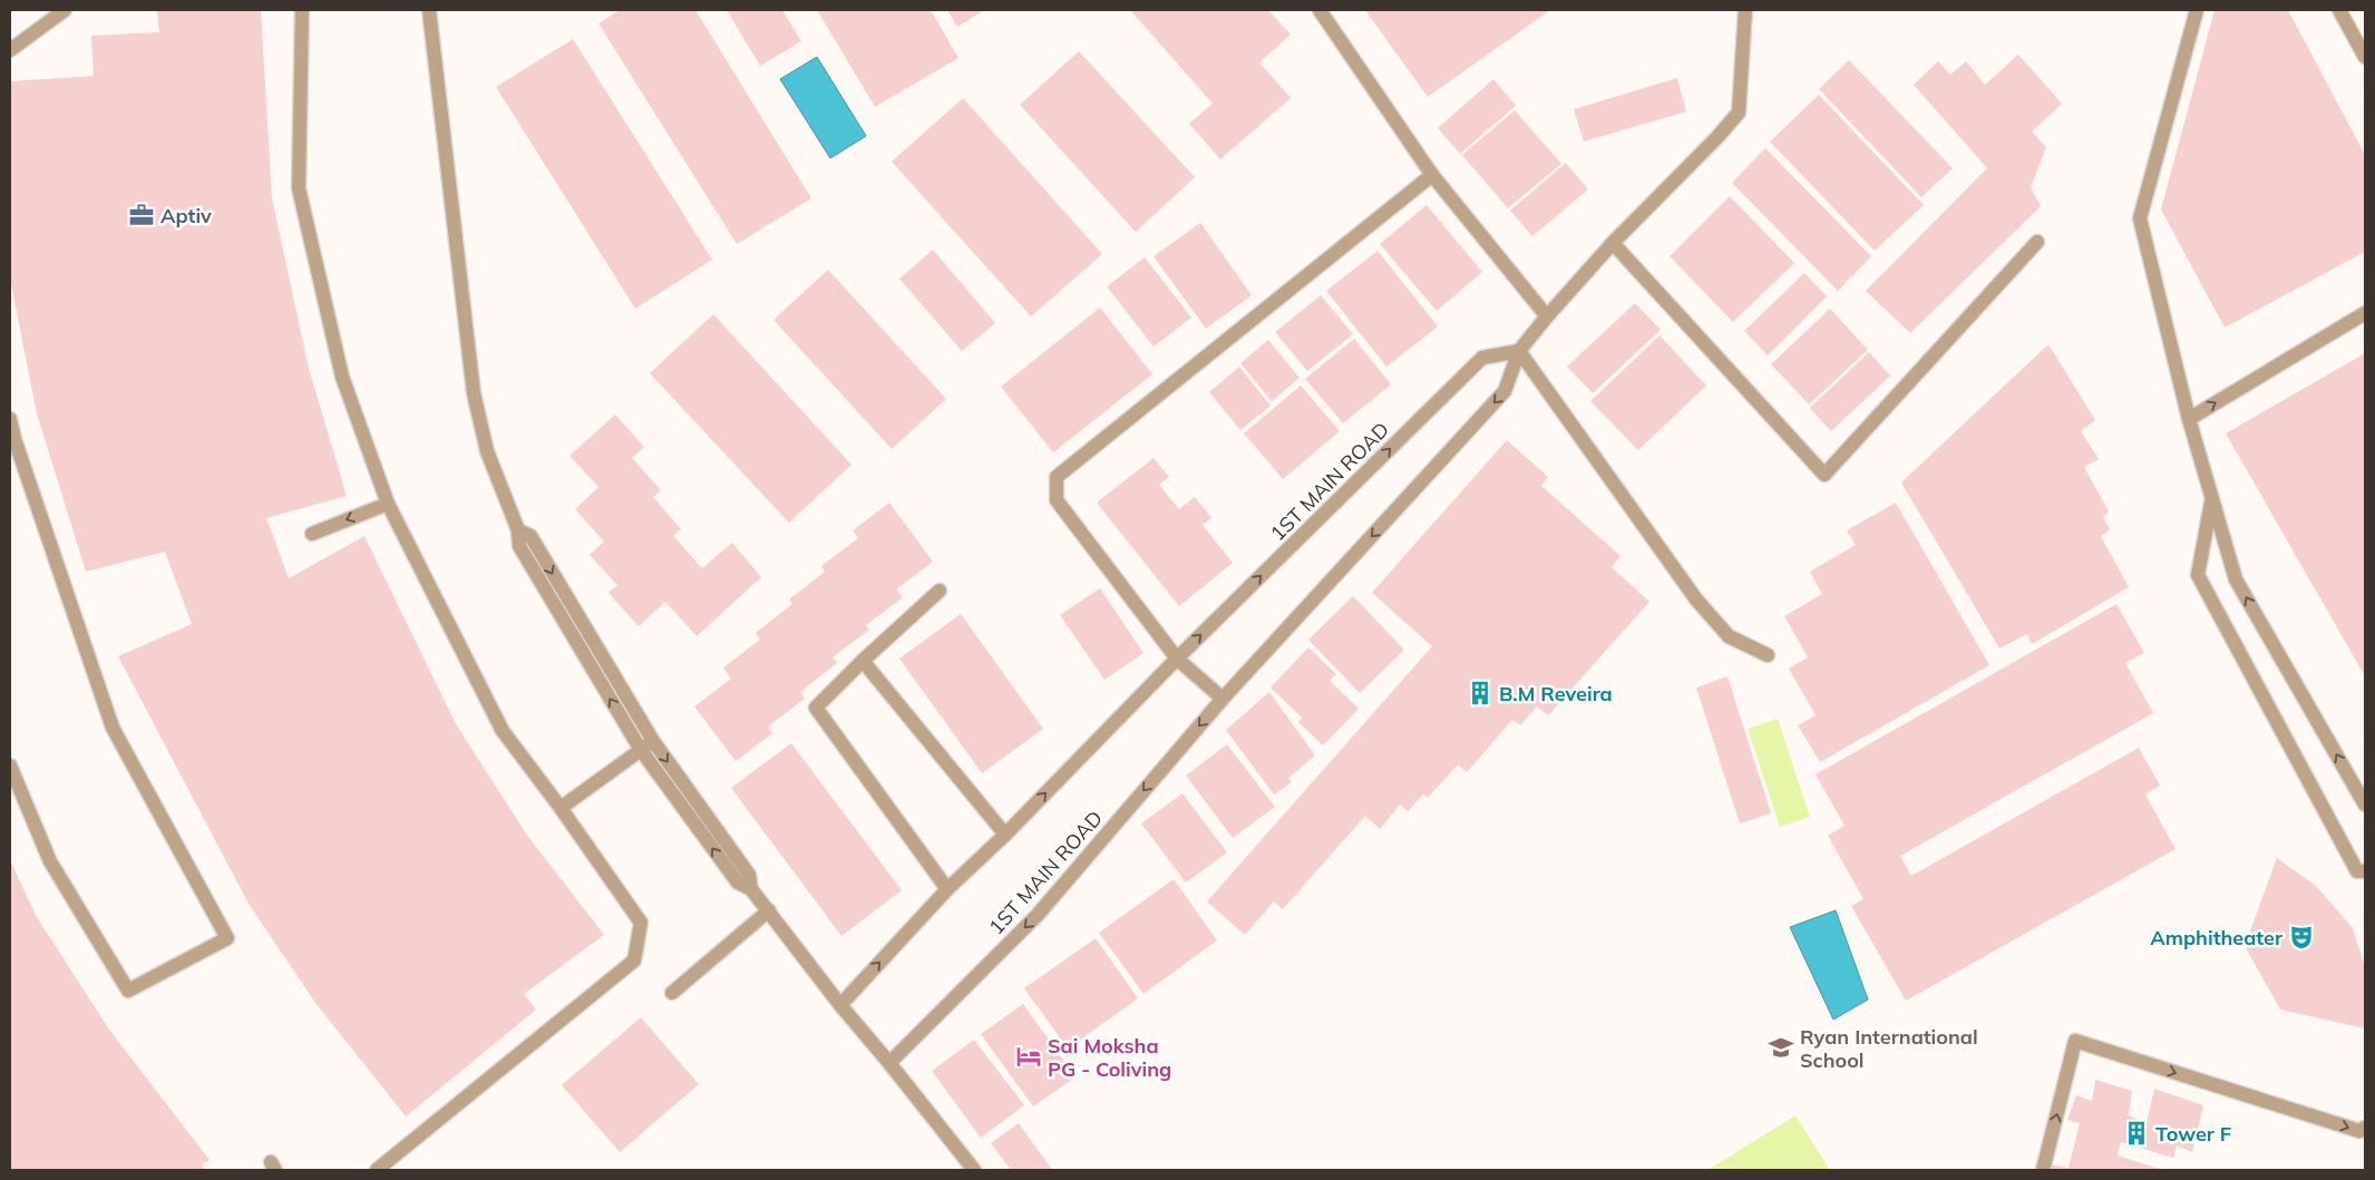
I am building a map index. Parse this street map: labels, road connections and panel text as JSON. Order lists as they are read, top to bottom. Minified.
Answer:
{"streets":{"street":["1ST MAIN ROAD"]},"places":{"office":["Aptiv"],"building":["B.M Reveira","Tower F"],"theatre":["Amphitheater"],"school or university":["Ryan International School"],"hotel":["Sai Moksha PG - Coliving"]}}
